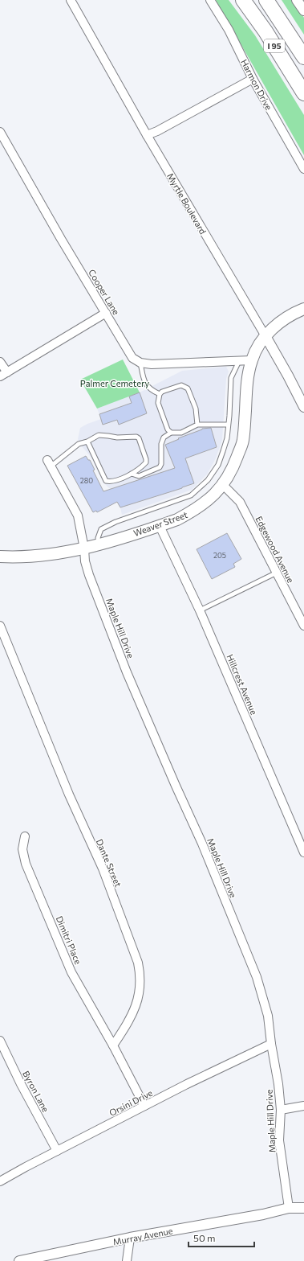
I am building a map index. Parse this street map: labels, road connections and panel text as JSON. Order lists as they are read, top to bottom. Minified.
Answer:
{"streets":{"highway":["I 95"],"main road":["Weaver Street"],"street":["Harmon Drive","Myrtle Boulevard","Cooper Lane","Edgewood Avenue","Maple Hill Drive","Hillcrest Avenue","Dante Street","Dimitri Place","Byron Lane","Orsini Drive","Murray Avenue"]},"crossings":[["Myrtle Boulevard","Weaver Street"],["Weaver Street","Edgewood Avenue"],["Weaver Street","Maple Hill Drive"],["Weaver Street","Hillcrest Avenue"],["Maple Hill Drive","Orsini Drive"],["Maple Hill Drive","Murray Avenue"],["Dante Street","Dimitri Place"],["Byron Lane","Orsini Drive"]],"parks":["Palmer Cemetery"],"house_numbers":["280","205"],"scale_bar":"50 m"}
